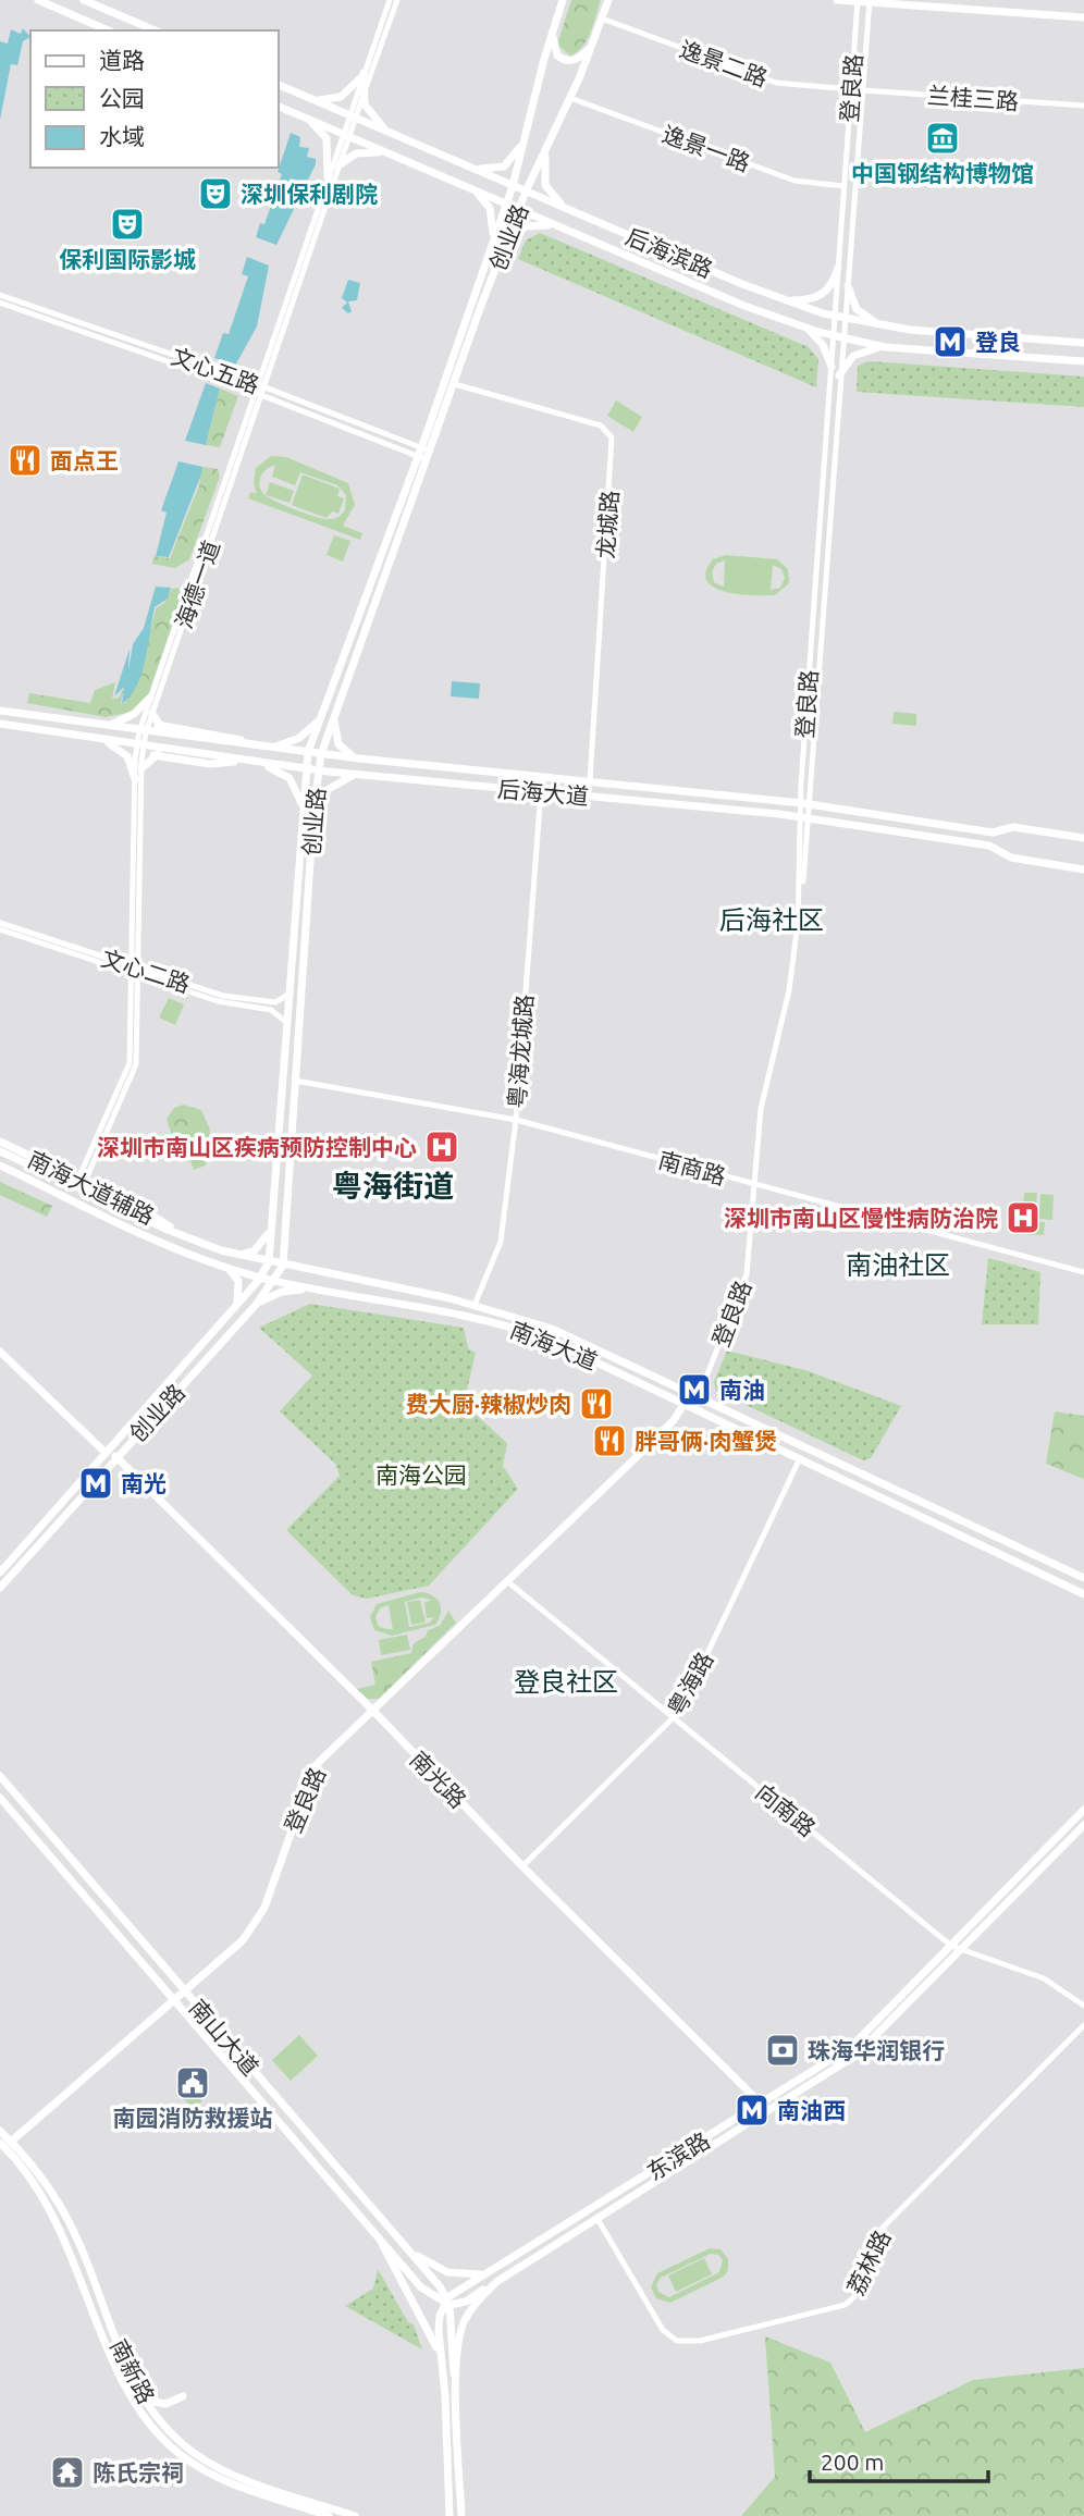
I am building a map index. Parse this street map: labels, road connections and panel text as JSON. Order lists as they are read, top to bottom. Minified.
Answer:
{"streets":{"main road":["登良路","创业路","后海滨路","后海大道","南海大道辅路","南海大道","南光路","南山大道","东滨路","南新路"],"street":["逸景二路","兰桂三路","逸景一路","文心五路","龙城路","海德一道","文心二路","粤海龙城路","南商路","粤海路","向南路","荔林路"]},"crossings":[["逸景二路","登良路"],["逸景二路","创业路"],["登良路","逸景一路"],["登良路","后海滨路"],["登良路","后海大道"],["登良路","南商路"],["登良路","南海大道"],["登良路","南光路"],["登良路","向南路"],["登良路","南山大道"],["登良路","南新路"],["逸景一路","创业路"],["创业路","后海滨路"],["创业路","文心五路"],["创业路","龙城路"],["创业路","后海大道"],["创业路","文心二路"],["创业路","南商路"],["创业路","南海大道"],["创业路","南光路"],["后海滨路","海德一道"],["文心五路","海德一道"],["龙城路","后海大道"],["海德一道","后海大道"],["海德一道","文心二路"],["海德一道","南海大道辅路"],["后海大道","粤海龙城路"],["粤海龙城路","南商路"],["粤海龙城路","南海大道"],["南海大道辅路","南海大道"],["南海大道","粤海路"],["粤海路","南光路"],["粤海路","向南路"],["南光路","东滨路"],["向南路","东滨路"],["南山大道","东滨路"],["东滨路","荔林路"]],"districts":["后海社区","粤海街道","南油社区","登良社区"],"parks":["南海公园"],"places":{"museum":["中国钢结构博物馆"],"theatre":["深圳保利剧院","保利国际影城"],"metro station":["登良","南油","南光","南油西"],"restaurant":["面点王","费大厨·辣椒炒肉","胖哥俩·肉蟹煲"],"hospital":["深圳市南山区疾病预防控制中心","深圳市南山区慢性病防治院"],"bank":["珠海华润银行"],"public building":["南园消防救援站"],"temple":["陈氏宗祠"]},"legend":["道路","公园","水域"],"scale_bar":"200 m"}
